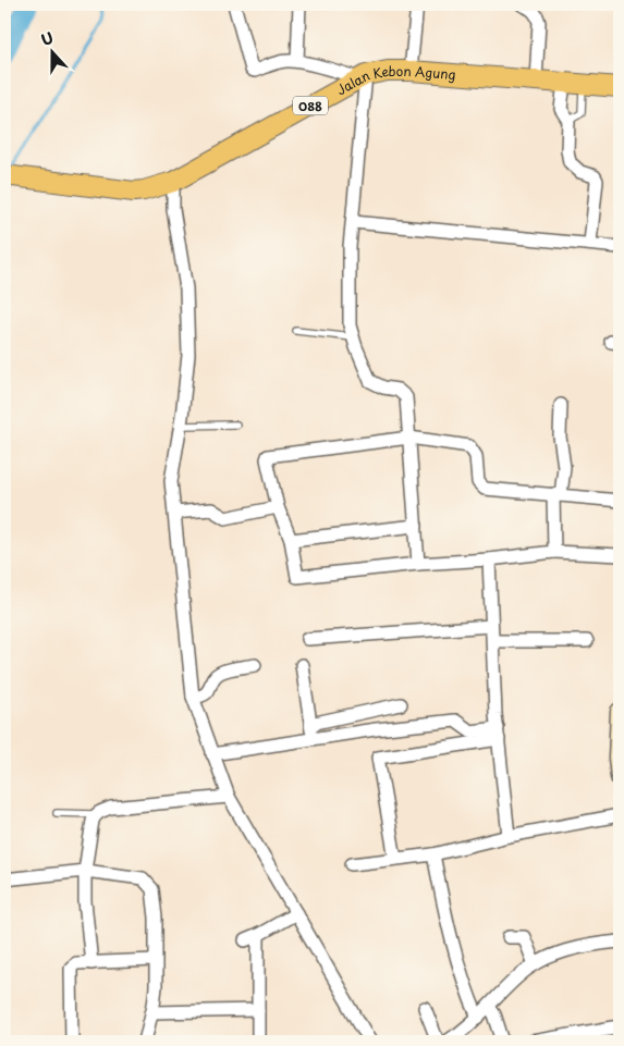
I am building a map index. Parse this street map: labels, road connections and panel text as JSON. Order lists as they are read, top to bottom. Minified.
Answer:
{"streets":{"main road":["Jalan Kebon Agung","088"]},"north":"top"}
